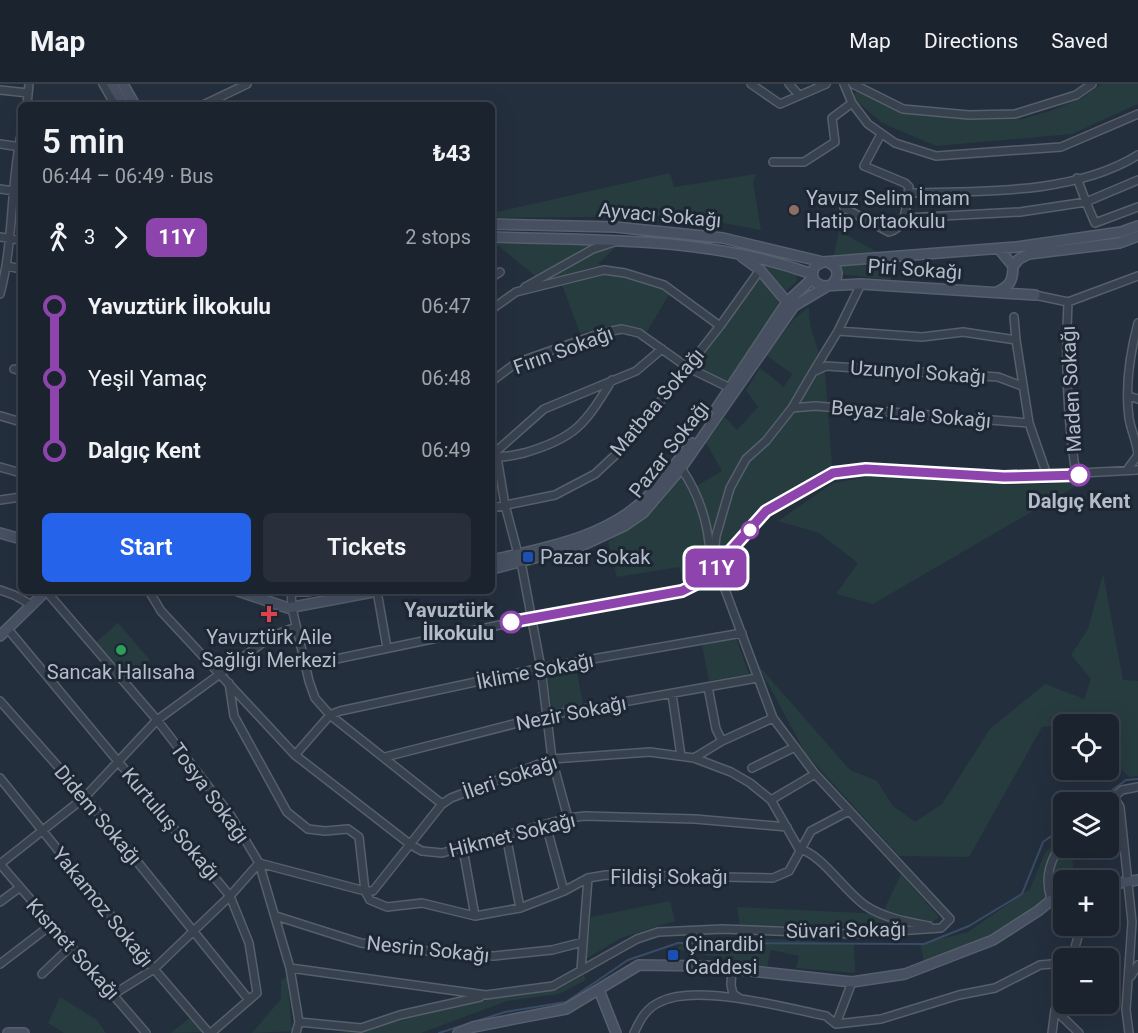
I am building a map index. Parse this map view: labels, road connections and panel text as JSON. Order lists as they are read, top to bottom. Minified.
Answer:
{"streets":{"main road":["Ayvacı Sokağı","Piri Sokağı","Pazar Sokağı"],"street":["Fırın Sokağı","Uzunyol Sokağı","Maden Sokağı","Matbaa Sokağı","Beyaz Lale Sokağı","İklime Sokağı","Nezir Sokağı","İleri Sokağı","Tosya Sokağı","Didem Sokağı","Kurtuluş Sokağı","Hikmet Sokağı","Fildişi Sokağı","Yakamoz Sokağı","Süvari Sokağı","Kısmet Sokağı","Nesrin Sokağı"]},"crossings":[["Ayvacı Sokağı","Piri Sokağı"],["Ayvacı Sokağı","Pazar Sokağı"],["Piri Sokağı","Uzunyol Sokağı"],["Piri Sokağı","Pazar Sokağı"],["Fırın Sokağı","Matbaa Sokağı"],["Fırın Sokağı","Pazar Sokağı"],["Uzunyol Sokağı","Beyaz Lale Sokağı"],["İklime Sokağı","İleri Sokağı"],["Nezir Sokağı","İleri Sokağı"],["İleri Sokağı","Hikmet Sokağı"],["İleri Sokağı","Fildişi Sokağı"],["Tosya Sokağı","Fildişi Sokağı"],["Tosya Sokağı","Süvari Sokağı"],["Tosya Sokağı","Nesrin Sokağı"],["Didem Sokağı","Kurtuluş Sokağı"]],"places":{"other":["Yavuz Selim İmam Hatip Ortaokulu","Dalgıç Kent","Yavuztürk İlkokulu","Sancak Halısaha"],"transit":["Pazar Sokak","Çinardibi Caddesi"],"health":["Yavuztürk Aile Sağlığı Merkezi"]},"lines":["bus line 11Y"],"page":{"header":"Map","nav":["Map","Directions","Saved"],"on_map":"11Y","heading":["5 min","06:44 – 06:49 · Bus","₺43"],"legs":["3","11Y","2 stops"],"list":[{"name":"Yavuztürk İlkokulu","value":"06:47"},{"name":"Yeşil Yamaç","value":"06:48"},{"name":"Dalgıç Kent","value":"06:49"}],"buttons":["Start","Tickets"],"map_buttons":["+","−"]}}
